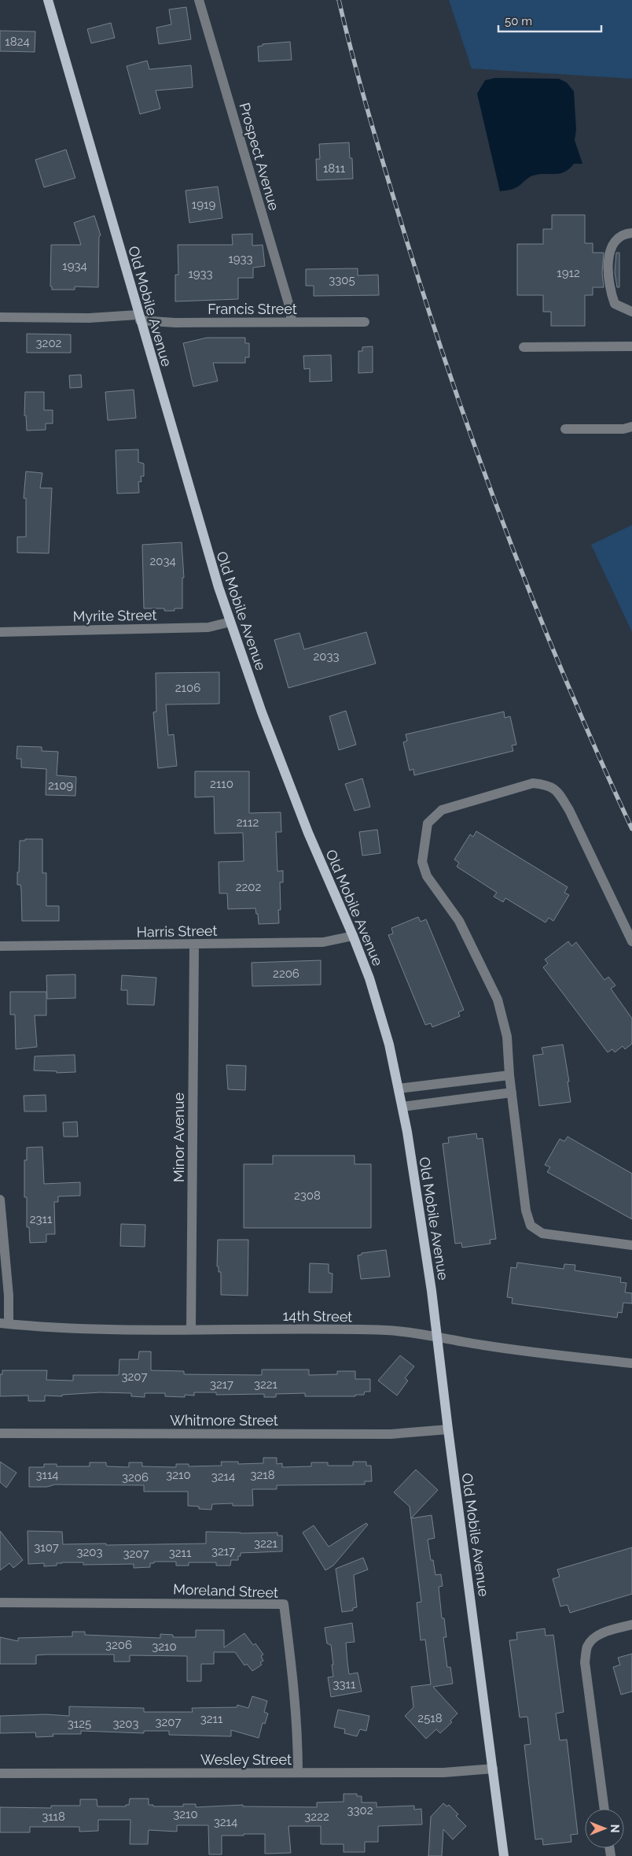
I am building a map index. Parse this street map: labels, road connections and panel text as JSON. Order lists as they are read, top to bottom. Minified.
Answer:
{"streets":{"main road":["Old Mobile Avenue"],"street":["Prospect Avenue","Francis Street","Myrite Street","Harris Street","Minor Avenue","14th Street","Whitmore Street","Moreland Street","Wesley Street"]},"crossings":[["Prospect Avenue","Francis Street"],["Old Mobile Avenue","Francis Street"],["Old Mobile Avenue","Myrite Street"],["Old Mobile Avenue","Harris Street"],["Old Mobile Avenue","14th Street"],["Old Mobile Avenue","Whitmore Street"],["Old Mobile Avenue","Wesley Street"],["Harris Street","Minor Avenue"],["Minor Avenue","14th Street"],["Moreland Street","Wesley Street"]],"house_numbers":["1824","1811","1919","1933","1934","1912","1933","3305","3202","2034","2033","2106","2110","2109","2112","2202","2206","2308","2311","3207","3217","3221","3114","3210","3218","3214","3206","3221","3107","3217","3203","3211","3207","3206","3210","3311","2518","3211","3207","3125","3203","3302","3210","3118","3222","3214"],"scale_bar":"50 m","north":"right"}
